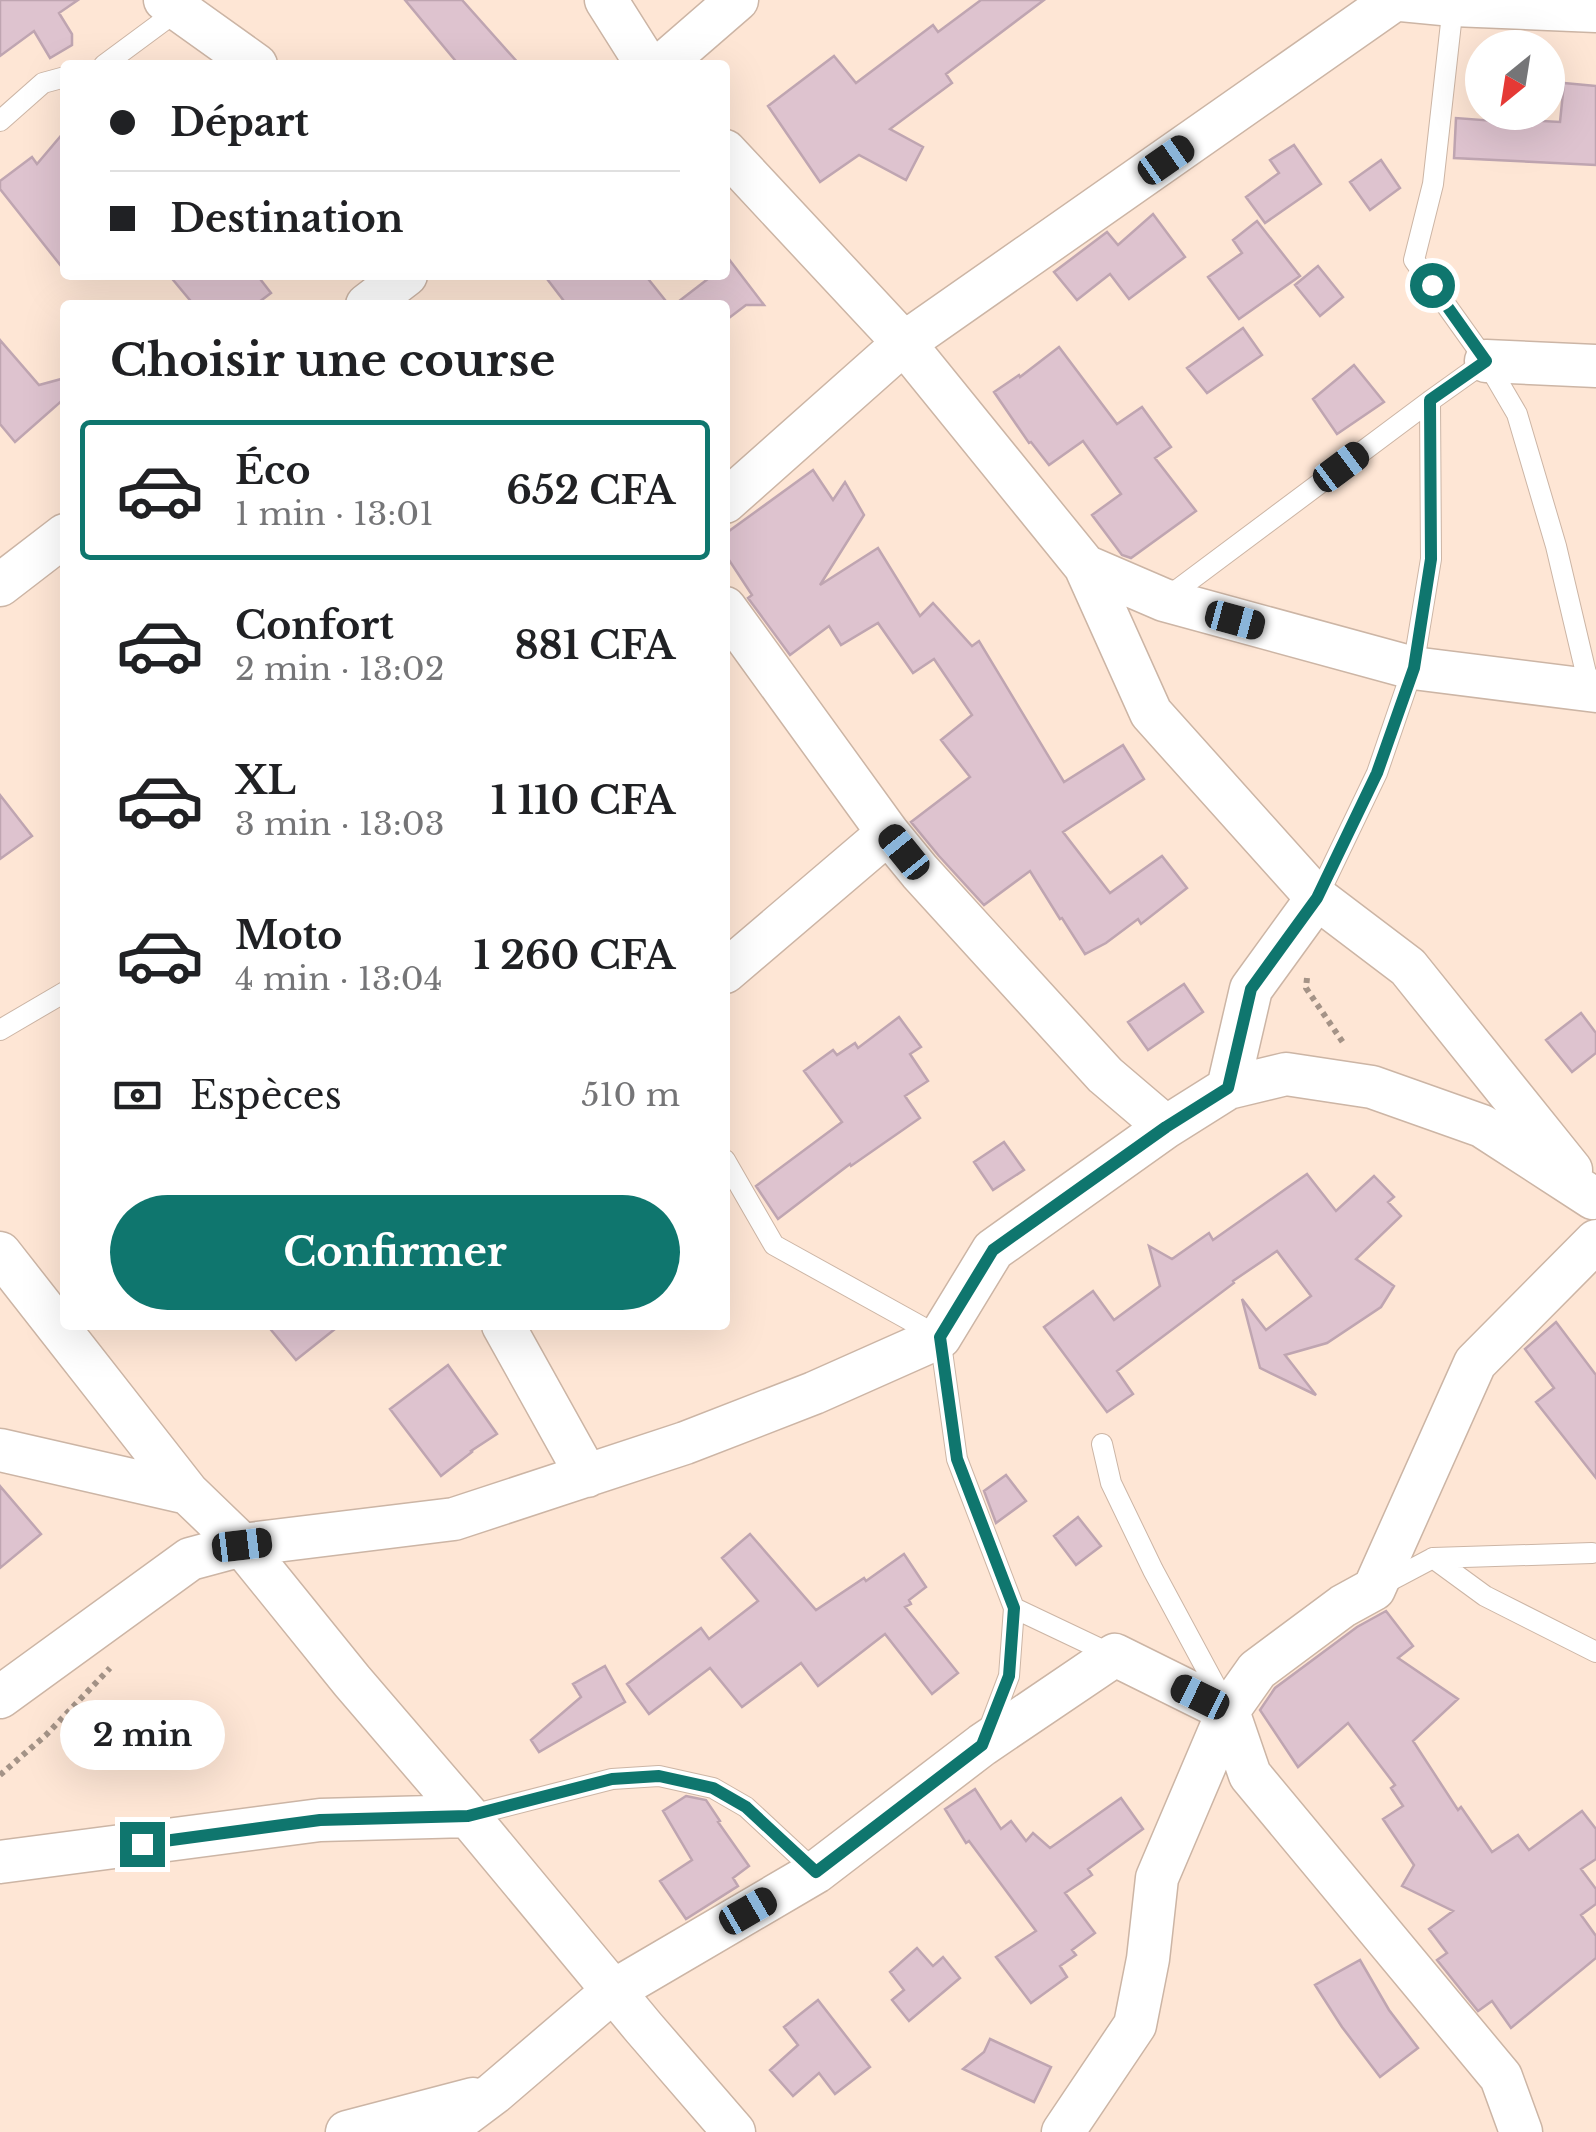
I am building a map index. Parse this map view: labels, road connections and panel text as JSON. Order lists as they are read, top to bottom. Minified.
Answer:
{"north":"bottom left","page":{"banner":["Départ","Destination"],"heading":"Choisir une course","list":[{"name":"Éco","note":"1 min · 13:01","value":"652 CFA"},{"name":"Confort","note":"2 min · 13:02","value":"881 CFA"},{"name":"XL","note":"3 min · 13:03","value":"1 110 CFA"},{"name":"Moto","note":"4 min · 13:04","value":"1 260 CFA"}],"pay":["Espèces","510 m"],"buttons":"Confirmer","bubble":"2 min"}}
